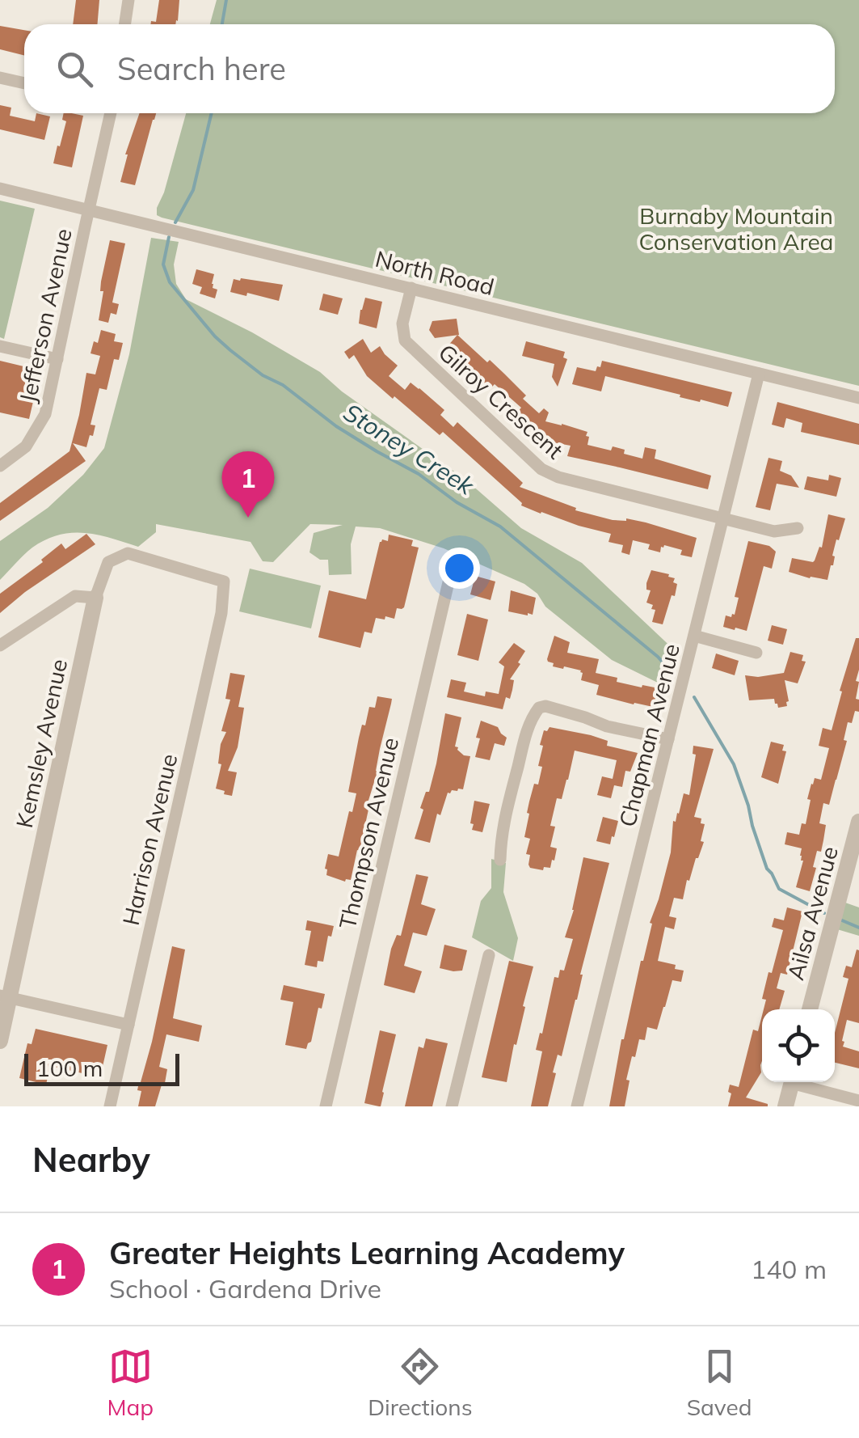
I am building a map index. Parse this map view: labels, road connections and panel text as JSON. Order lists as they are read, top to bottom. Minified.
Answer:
{"streets":{"street":["North Road","Jefferson Avenue","Gilroy Crescent","Chapman Avenue","Kemsley Avenue","Thompson Avenue","Harrison Avenue","Ailsa Avenue"]},"crossings":[["North Road","Jefferson Avenue"],["North Road","Gilroy Crescent"],["North Road","Chapman Avenue"],["Gilroy Crescent","Chapman Avenue"],["Kemsley Avenue","Harrison Avenue"]],"water":["Stoney Creek"],"parks":["Burnaby Mountain Conservation Area"],"scale_bar":"100 m","page":{"search":"Search here","pins":"1","scale":"100 m","heading":"Nearby","list":[{"mark":"1","name":"Greater Heights Learning Academy","note":"School · Gardena Drive","value":"140 m"}],"nav":["Map","Directions","Saved"]}}
